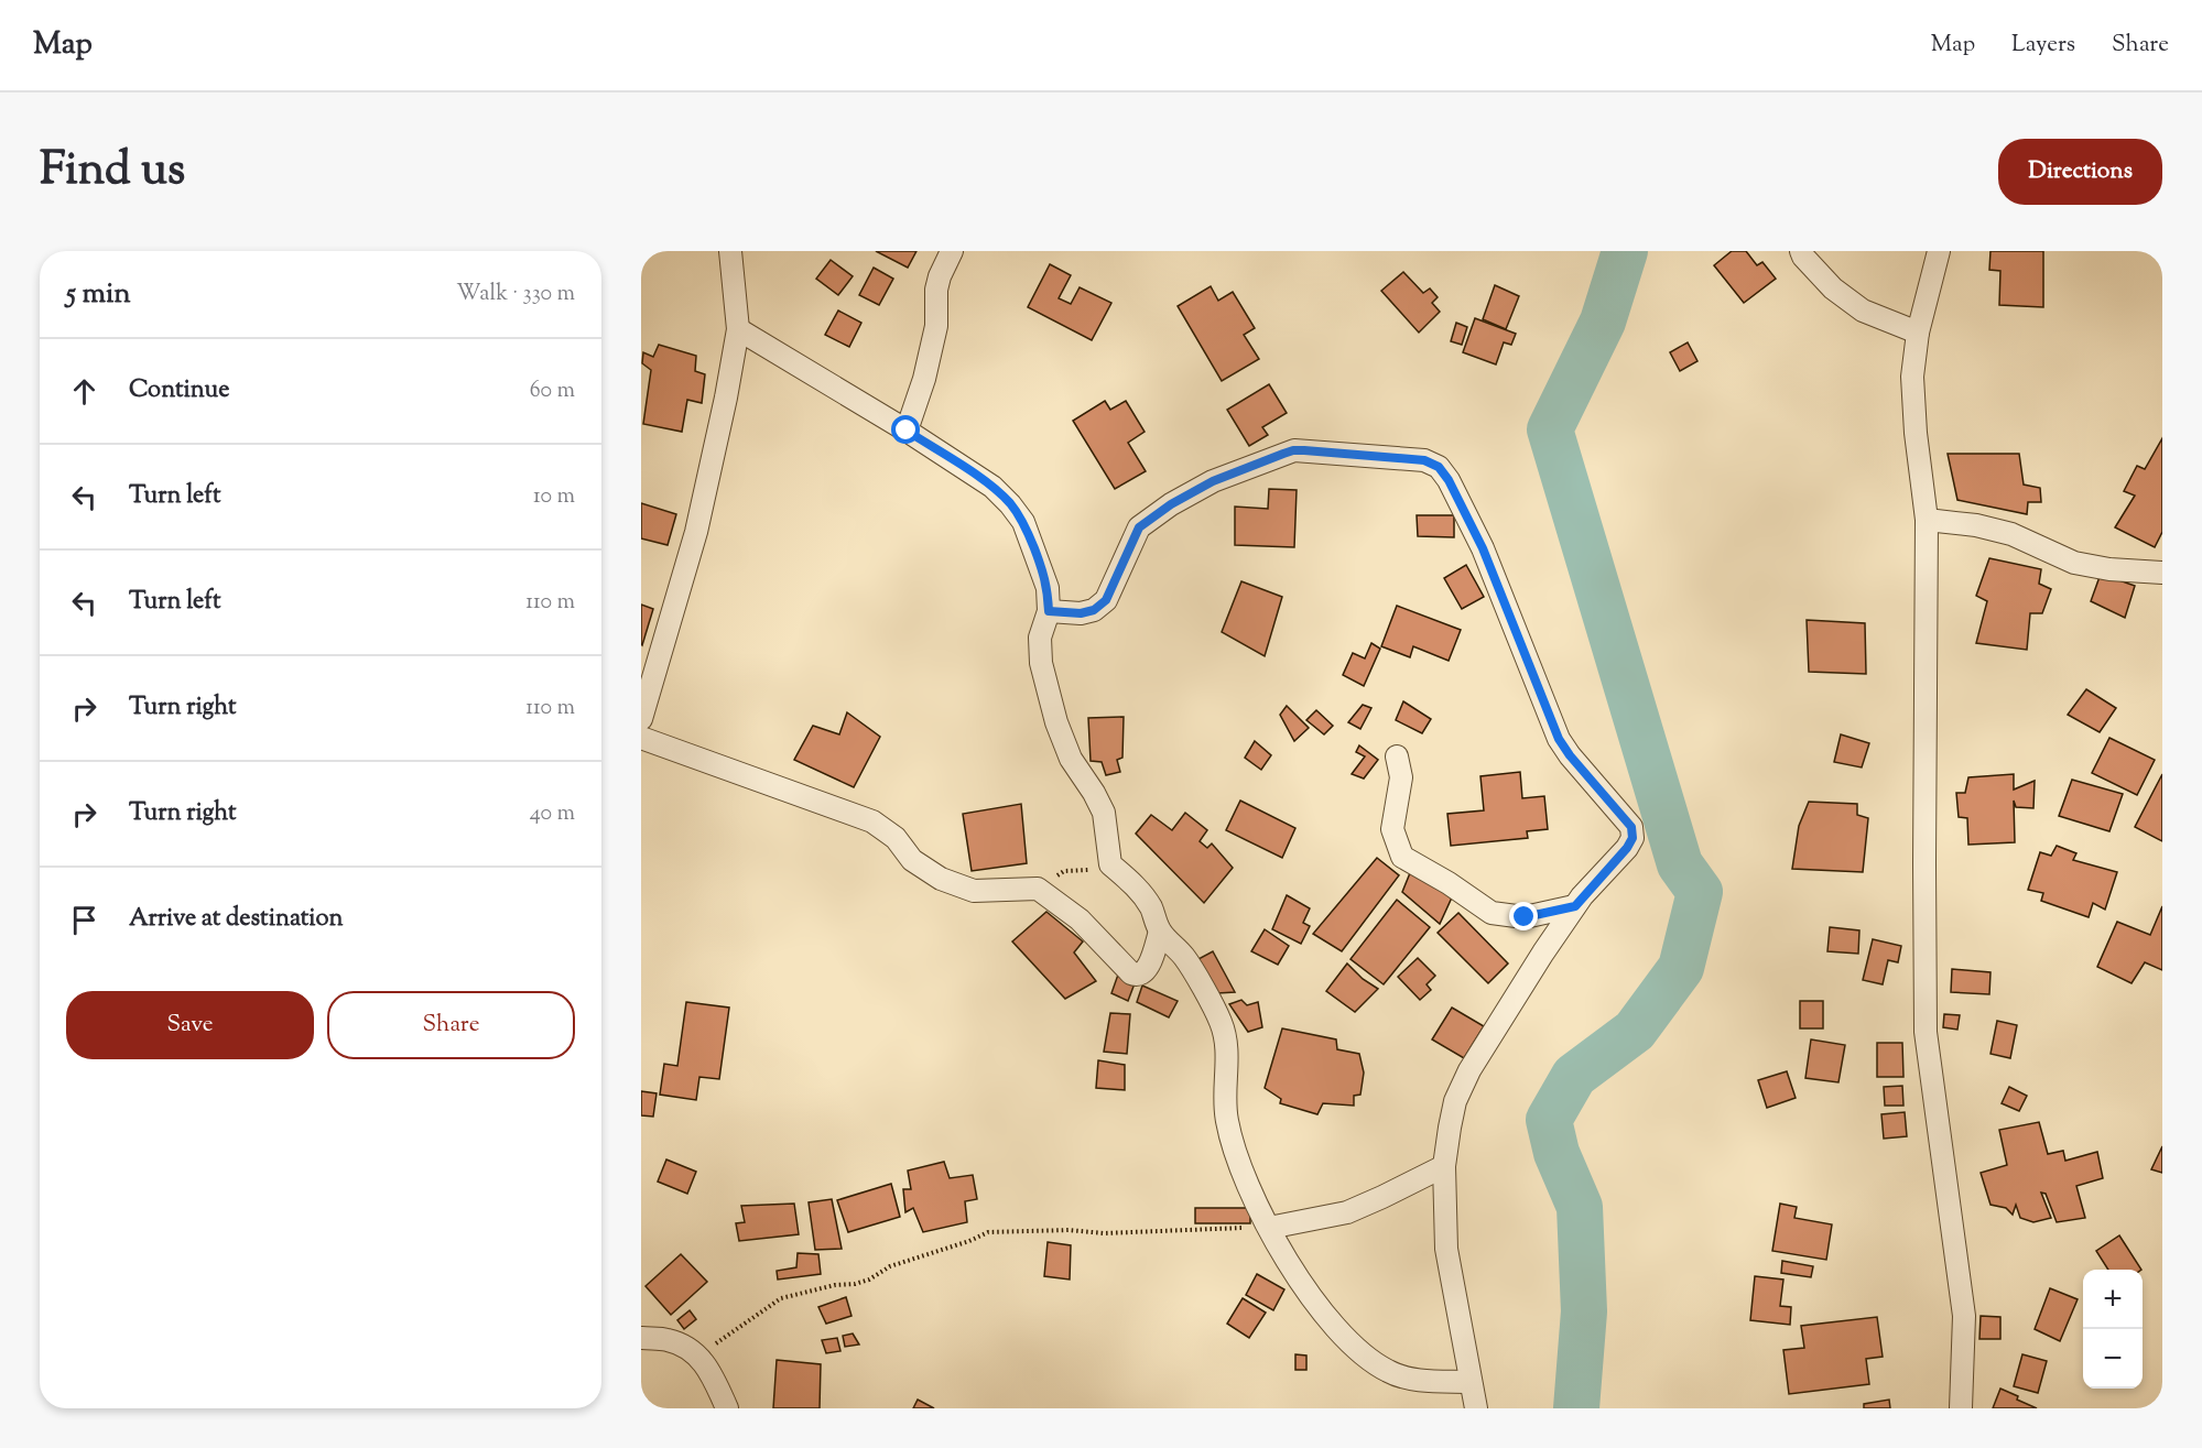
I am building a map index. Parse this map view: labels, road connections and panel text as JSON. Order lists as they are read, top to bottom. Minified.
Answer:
{"page":{"header":"Map","nav":["Map","Layers","Share"],"title":"Find us","buttons":["Directions",["Save","Share"]],"heading":["5 min","Walk · 330 m"],"list":[["Continue","60 m"],["Turn left","10 m"],["Turn left","110 m"],["Turn right","110 m"],["Turn right","40 m"],"Arrive at destination"],"map_buttons":["+","−"]}}
